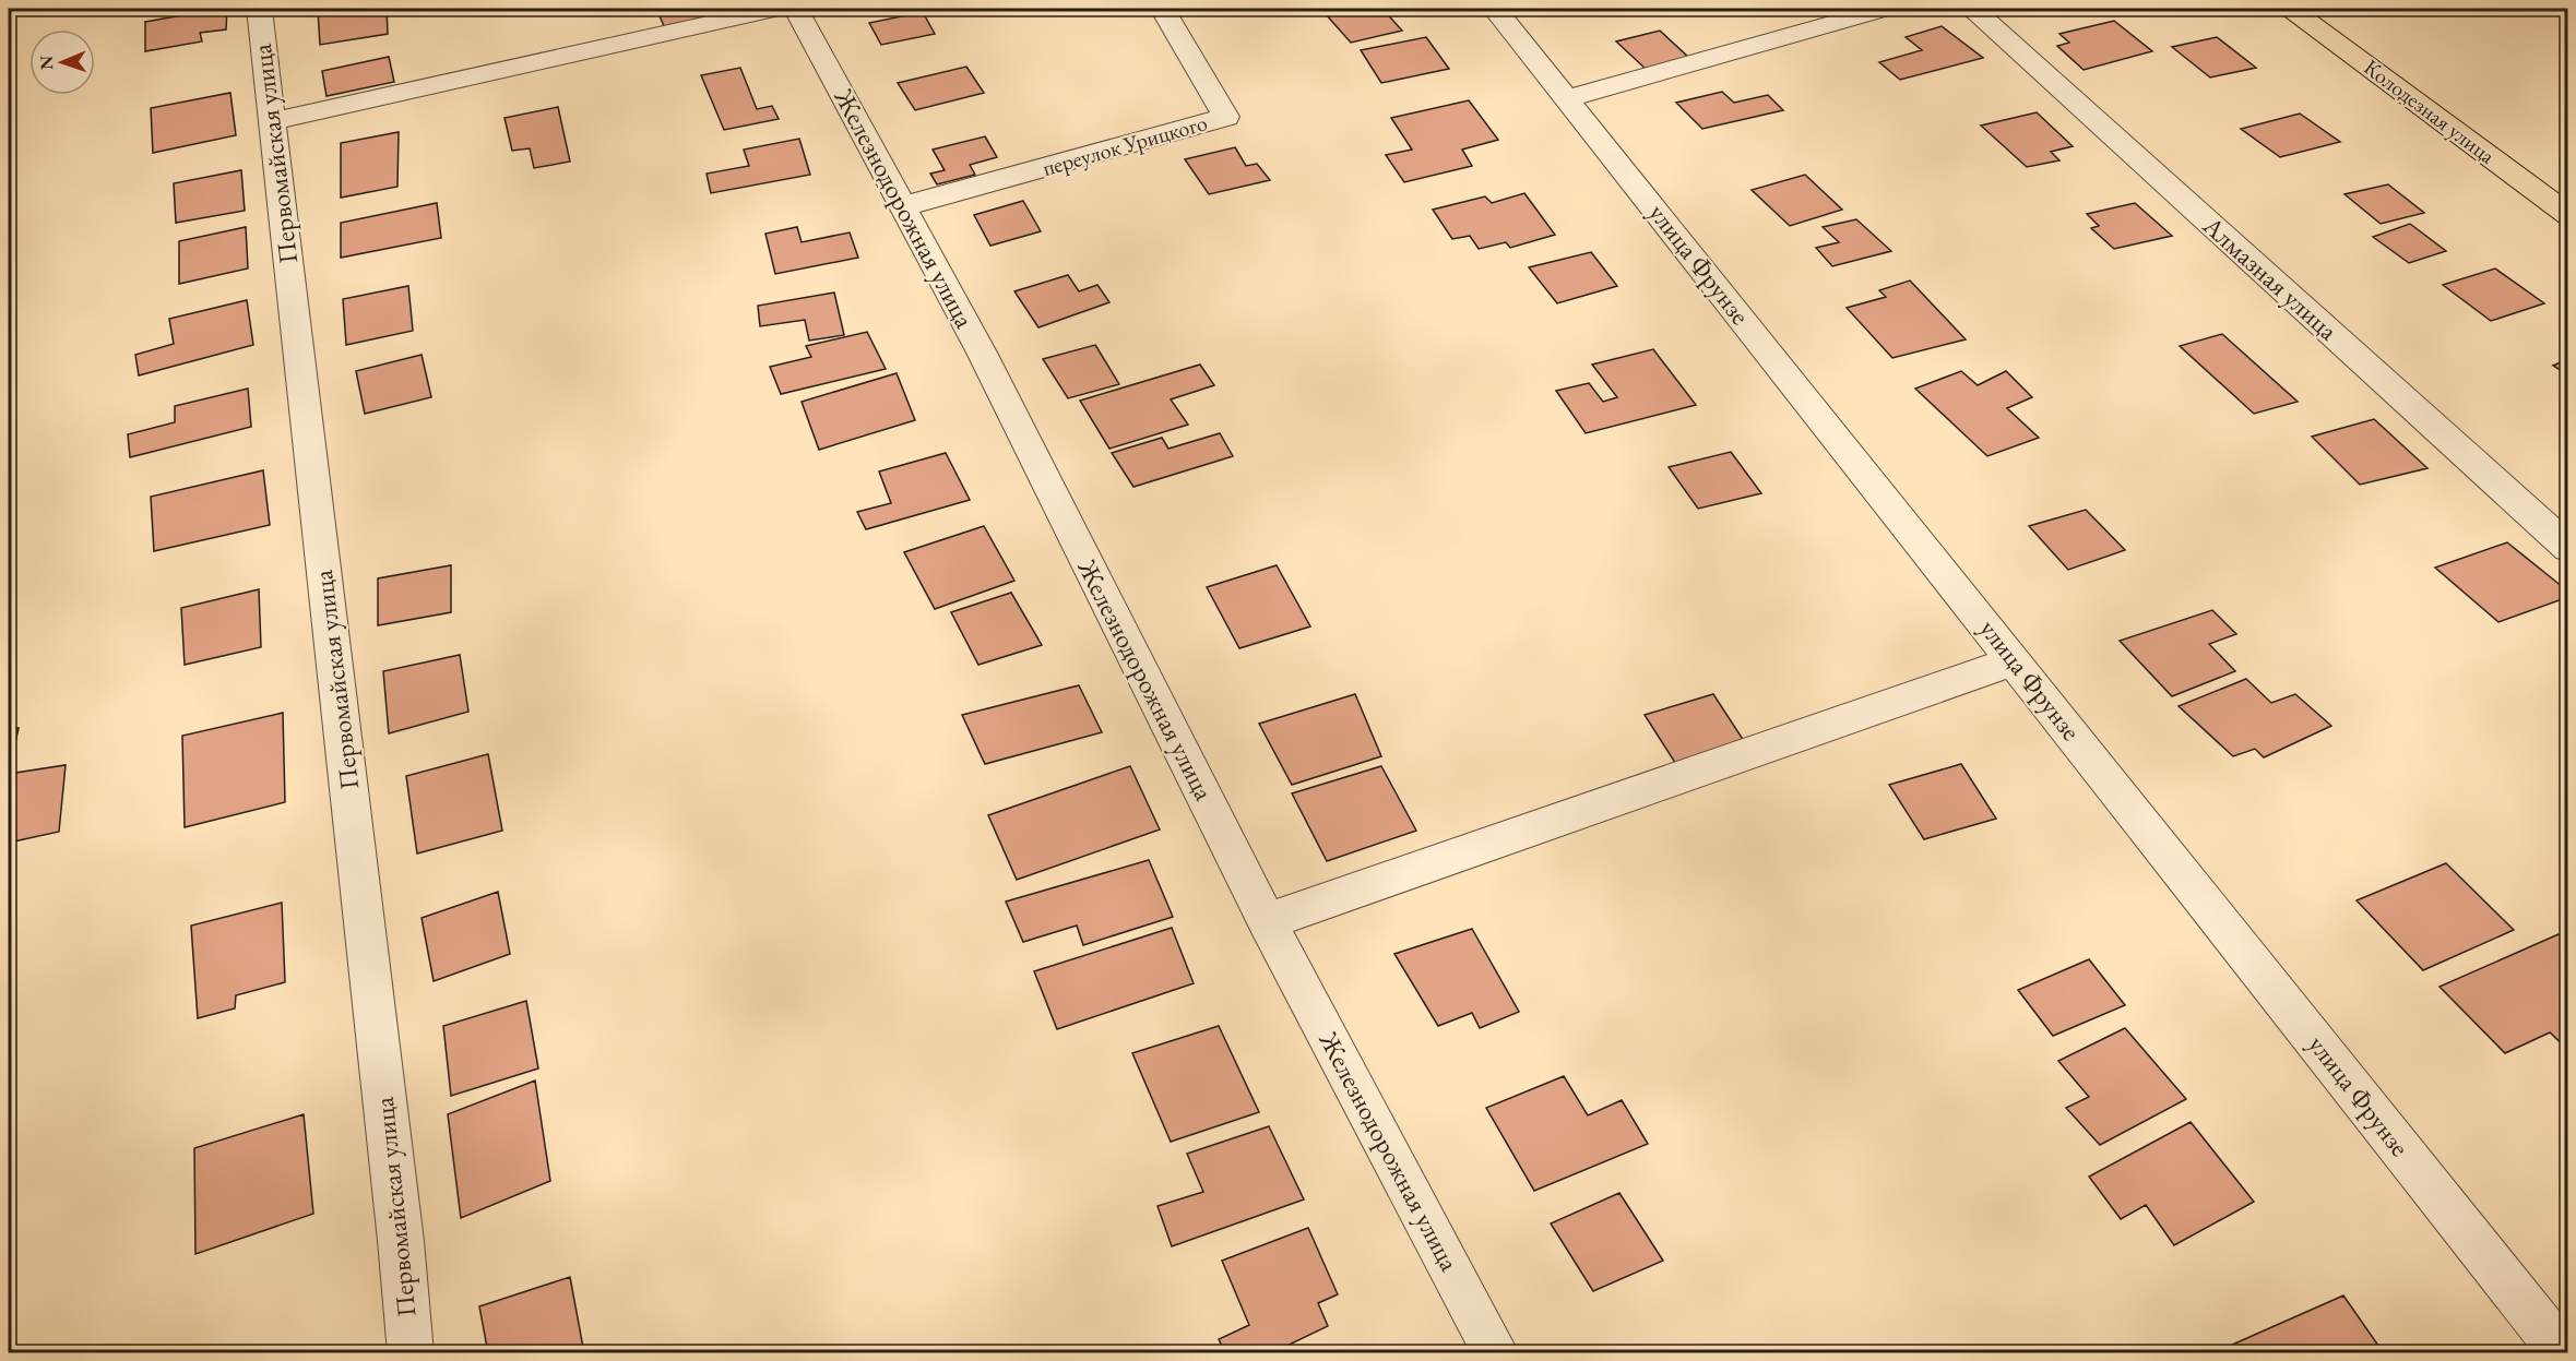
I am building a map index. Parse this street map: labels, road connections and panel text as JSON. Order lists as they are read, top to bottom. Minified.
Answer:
{"streets":{"main road":["Колодезная улица"],"street":["переулок Урицкого","Первомайская улица","Железнодорожная улица","улица Фрунзе","Алмазная улица"]},"crossings":[["переулок Урицкого","Железнодорожная улица"]],"north":"left"}
